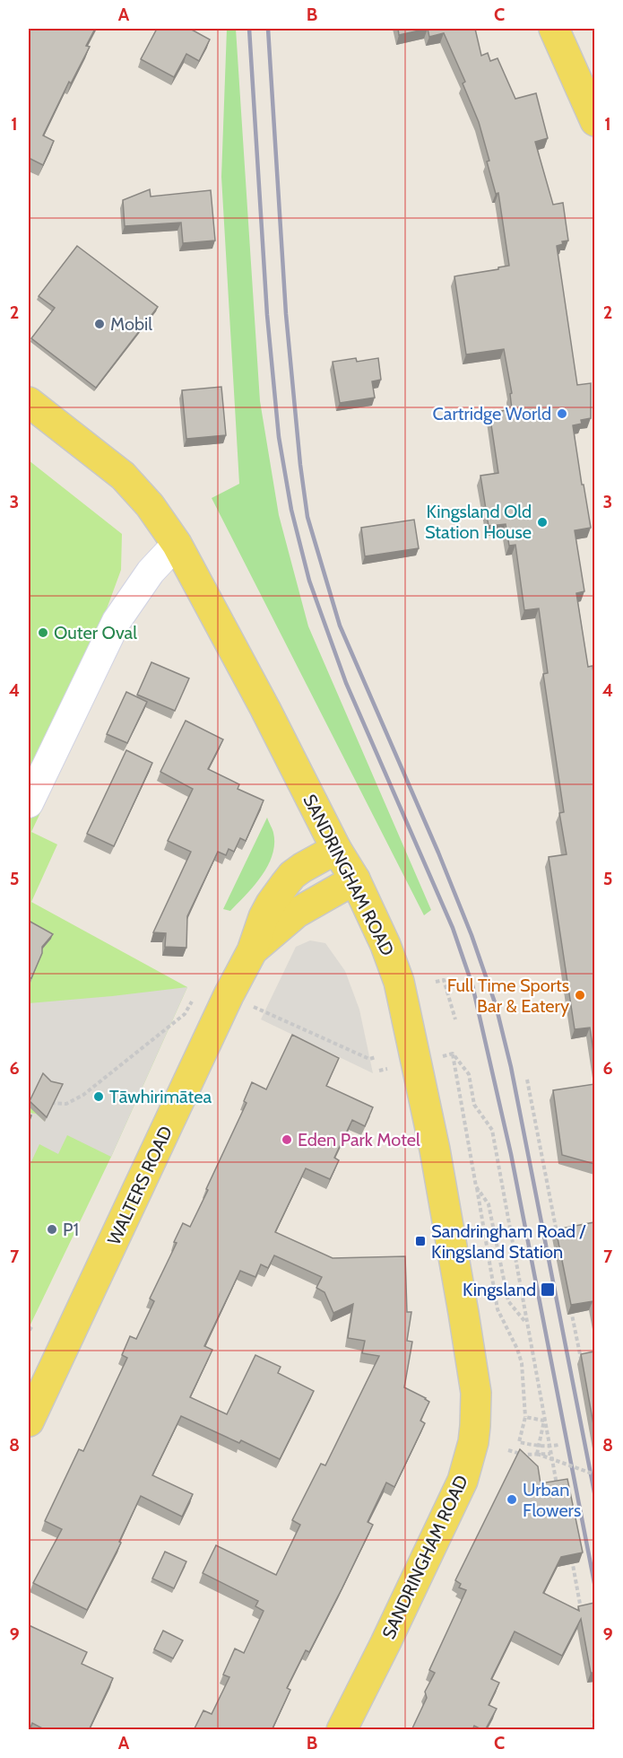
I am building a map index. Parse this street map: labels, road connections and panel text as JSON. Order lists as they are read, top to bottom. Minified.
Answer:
{"streets":{"main road":["SANDRINGHAM ROAD","WALTERS ROAD"]},"crossings":[["SANDRINGHAM ROAD","WALTERS ROAD"]],"places":{"other":["Mobil","Cartridge World","Kingsland Old Station House","Outer Oval","Full Time Sports Bar & Eatery","Tāwhirimātea","Eden Park Motel","P1","Urban Flowers"],"transit":["Sandringham Road / Kingsland Station","Kingsland"]},"grid":{"columns":["A","B","C"],"rows":["1","2","3","4","5","6","7","8","9"]}}
